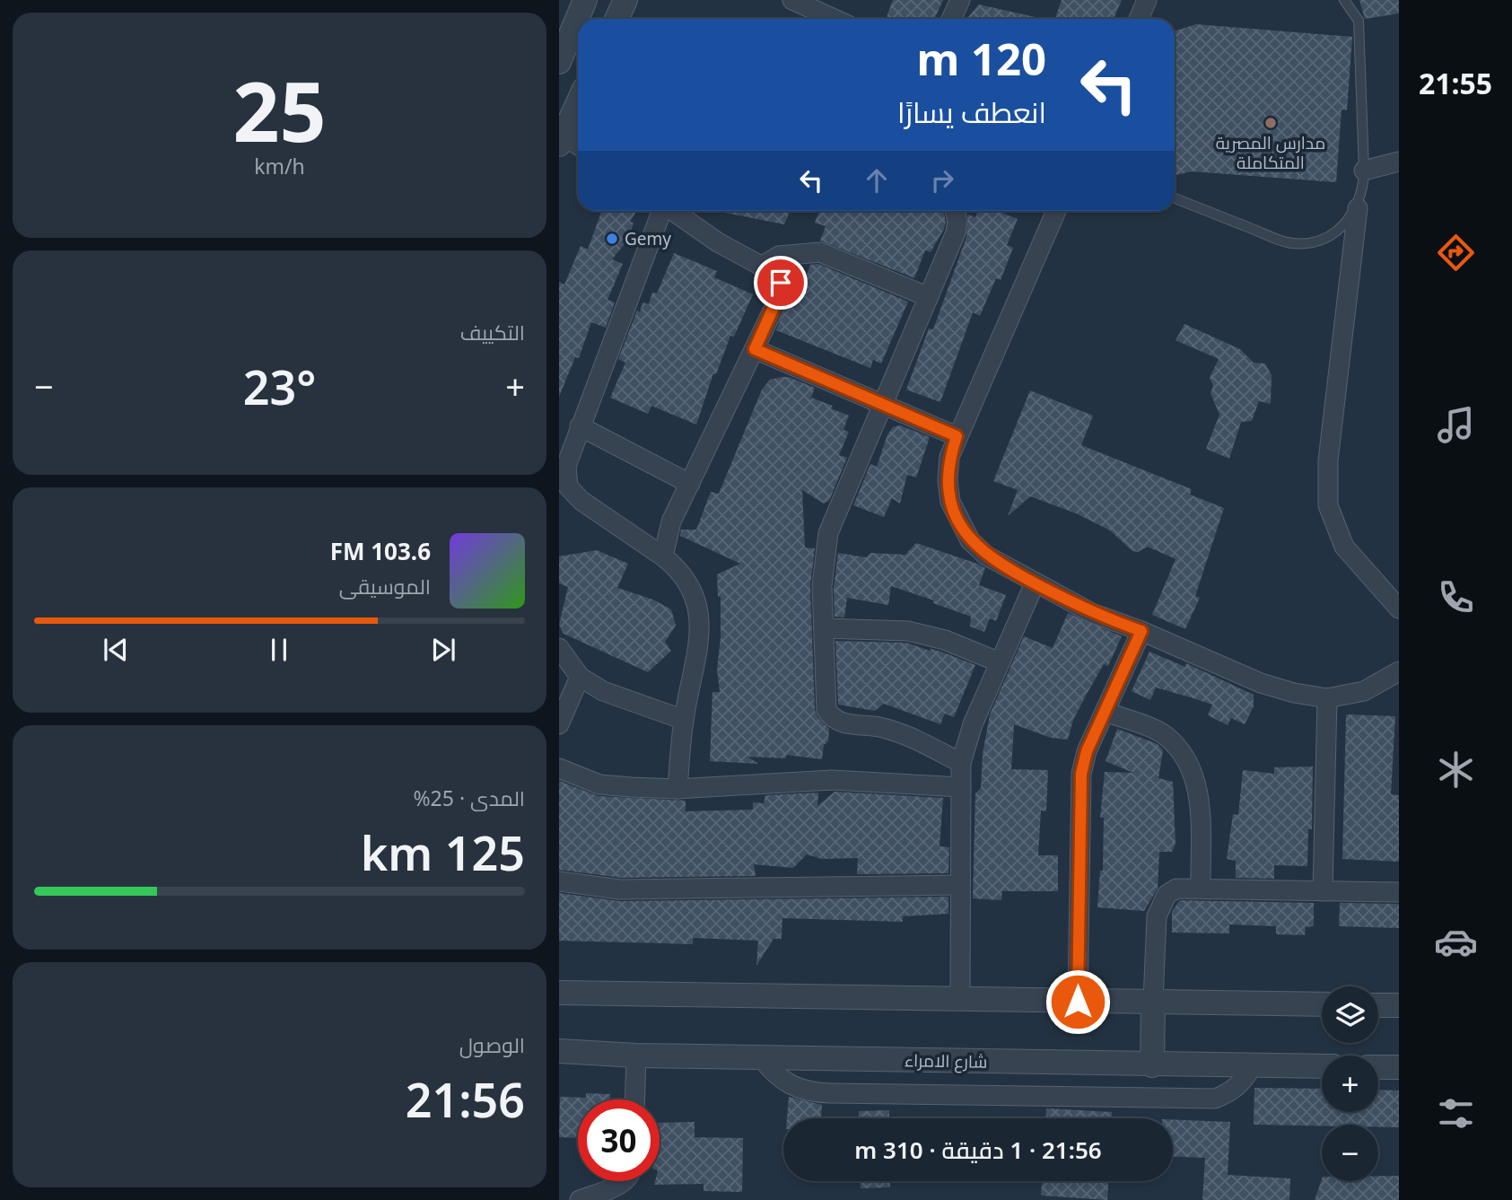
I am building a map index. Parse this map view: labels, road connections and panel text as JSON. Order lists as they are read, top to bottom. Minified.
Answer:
{"streets":{"street":["شارع الامراء"]},"places":["مدارس المصرية المتكاملة","Gemy"],"page":{"tabs":"21:55","tile":[["25","km/h"],"التكييف",["المدى · 25%","125 km"],["الوصول","21:56"]],"turn":["120 m","انعطف يسارًا"],"heat":["−","23°","+"],"song":["103.6 FM","الموسيقى"],"map_buttons":["+","−"],"limit":"30","trip":"21:56 · 1 دقيقة · 310 m"}}
